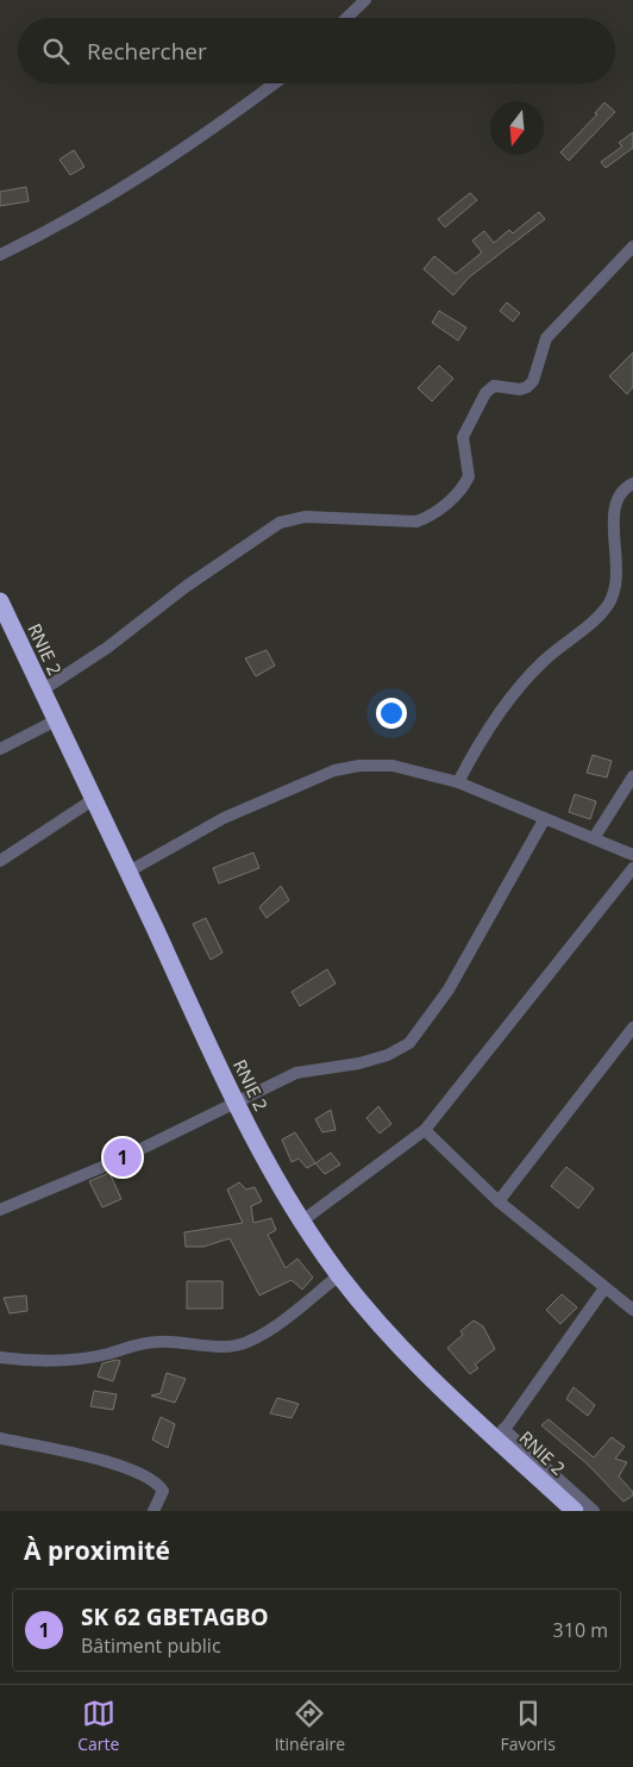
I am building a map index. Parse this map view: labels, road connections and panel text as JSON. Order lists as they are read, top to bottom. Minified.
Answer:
{"streets":{"highway":["RNIE 2"]},"north":"bottom","page":{"search":"Rechercher","pins":"1","heading":"À proximité","list":[{"mark":"1","name":"SK 62 GBETAGBO","note":"Bâtiment public","value":"310 m"}],"nav":["Carte","Itinéraire","Favoris"]}}
